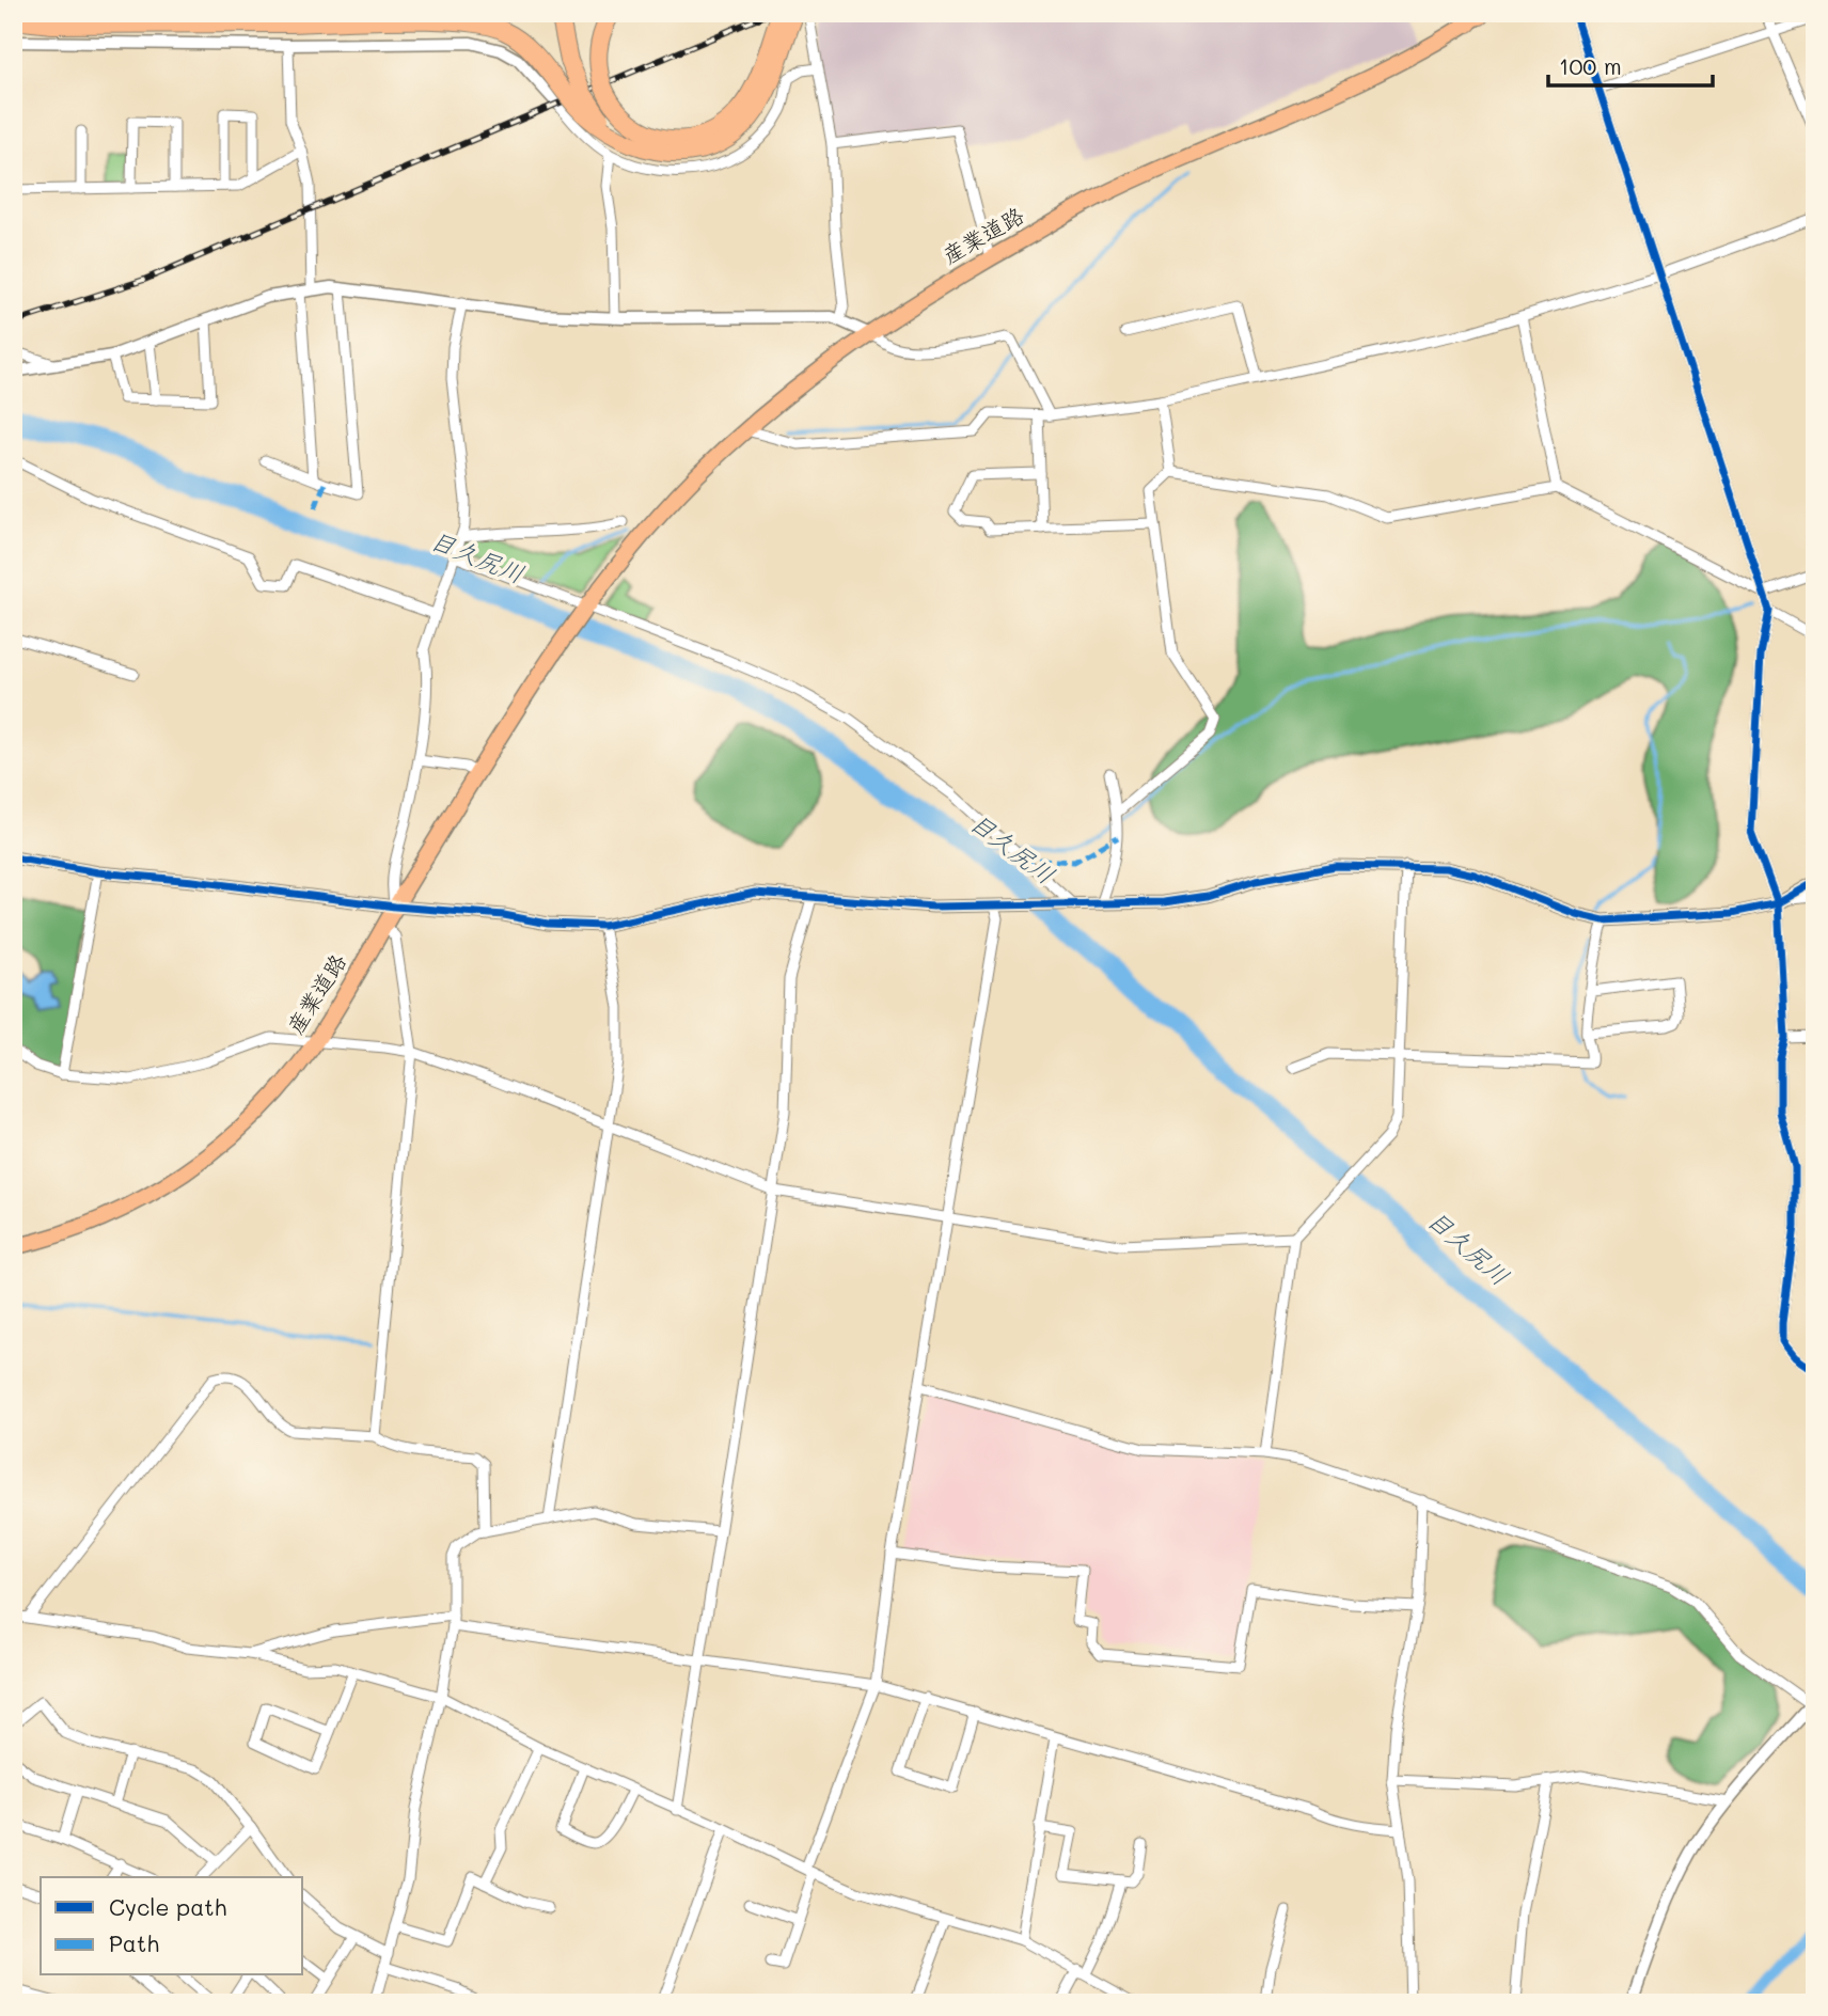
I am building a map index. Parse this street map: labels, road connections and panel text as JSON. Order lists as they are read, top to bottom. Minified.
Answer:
{"streets":{"main road":["産業道路"]},"water":["目久尻川"],"legend":["Cycle path","Path"],"scale_bar":"100 m"}
